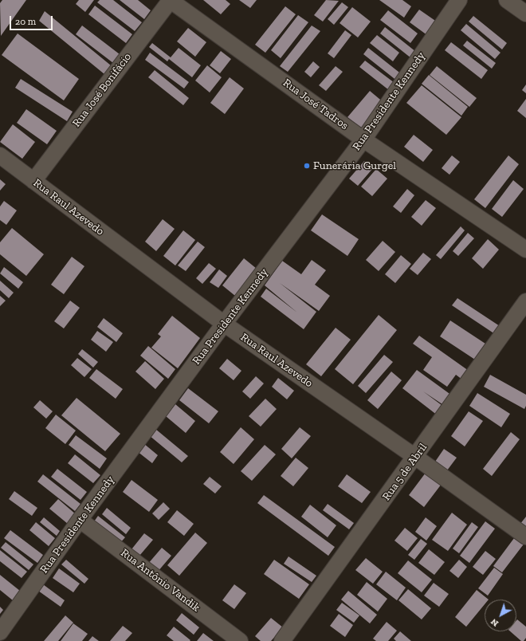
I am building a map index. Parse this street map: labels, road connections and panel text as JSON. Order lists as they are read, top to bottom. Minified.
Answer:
{"streets":{"street":["Rua José Bonifácio","Rua Presidente Kennedy","Rua José Tadros","Rua Raul Azevedo","Rua 5 de Abril","Rua Antônio Vandik"]},"crossings":[["Rua José Bonifácio","Rua José Tadros"],["Rua José Bonifácio","Rua Raul Azevedo"],["Rua Presidente Kennedy","Rua José Tadros"],["Rua Presidente Kennedy","Rua Raul Azevedo"],["Rua Presidente Kennedy","Rua Antônio Vandik"],["Rua Raul Azevedo","Rua 5 de Abril"]],"places":["Funerária Gurgel"],"scale_bar":"20 m","north":"bottom left"}
